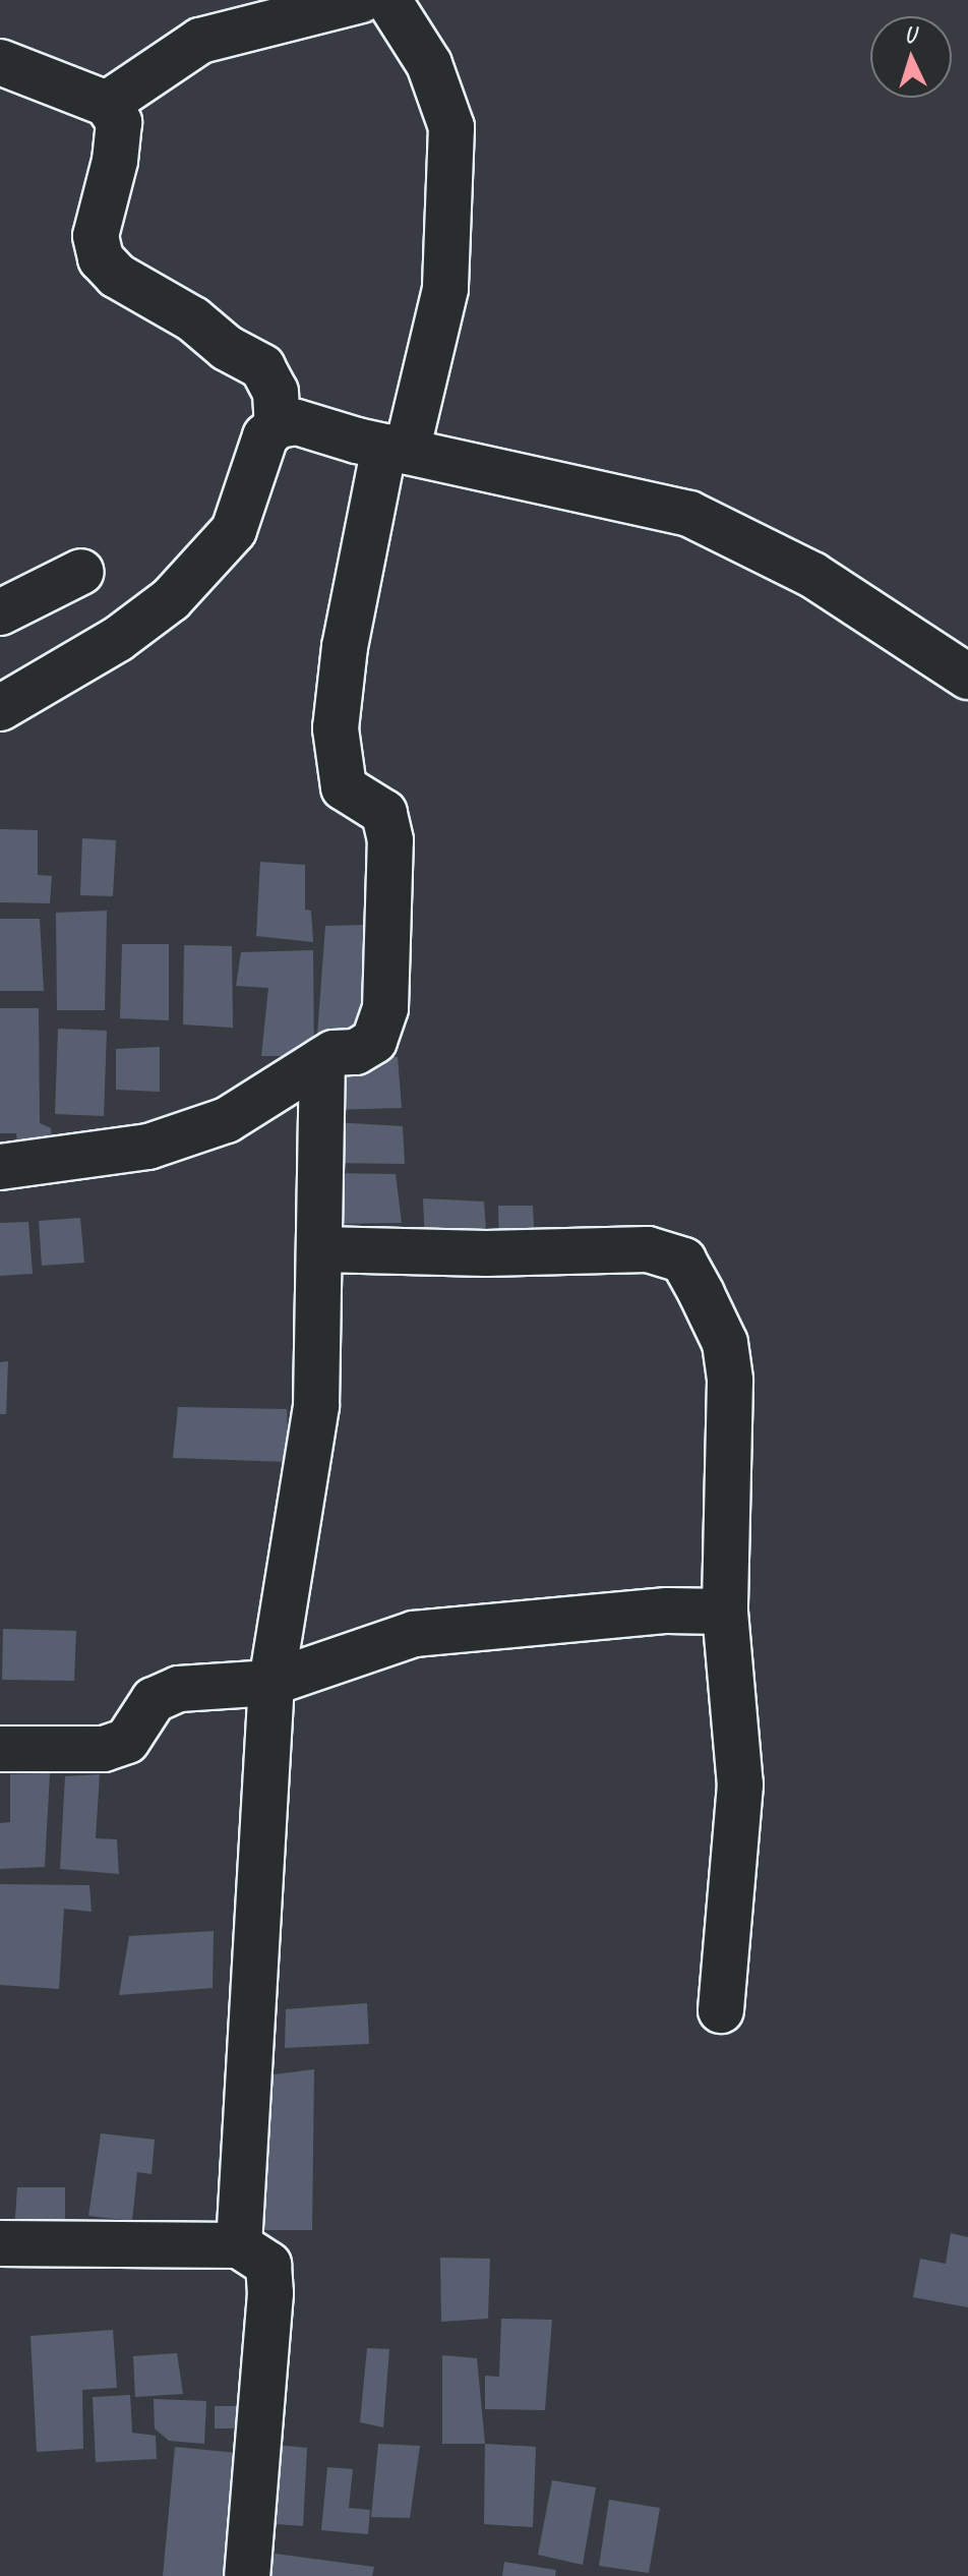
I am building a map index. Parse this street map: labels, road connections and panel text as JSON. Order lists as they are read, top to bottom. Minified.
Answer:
{"north":"top"}
